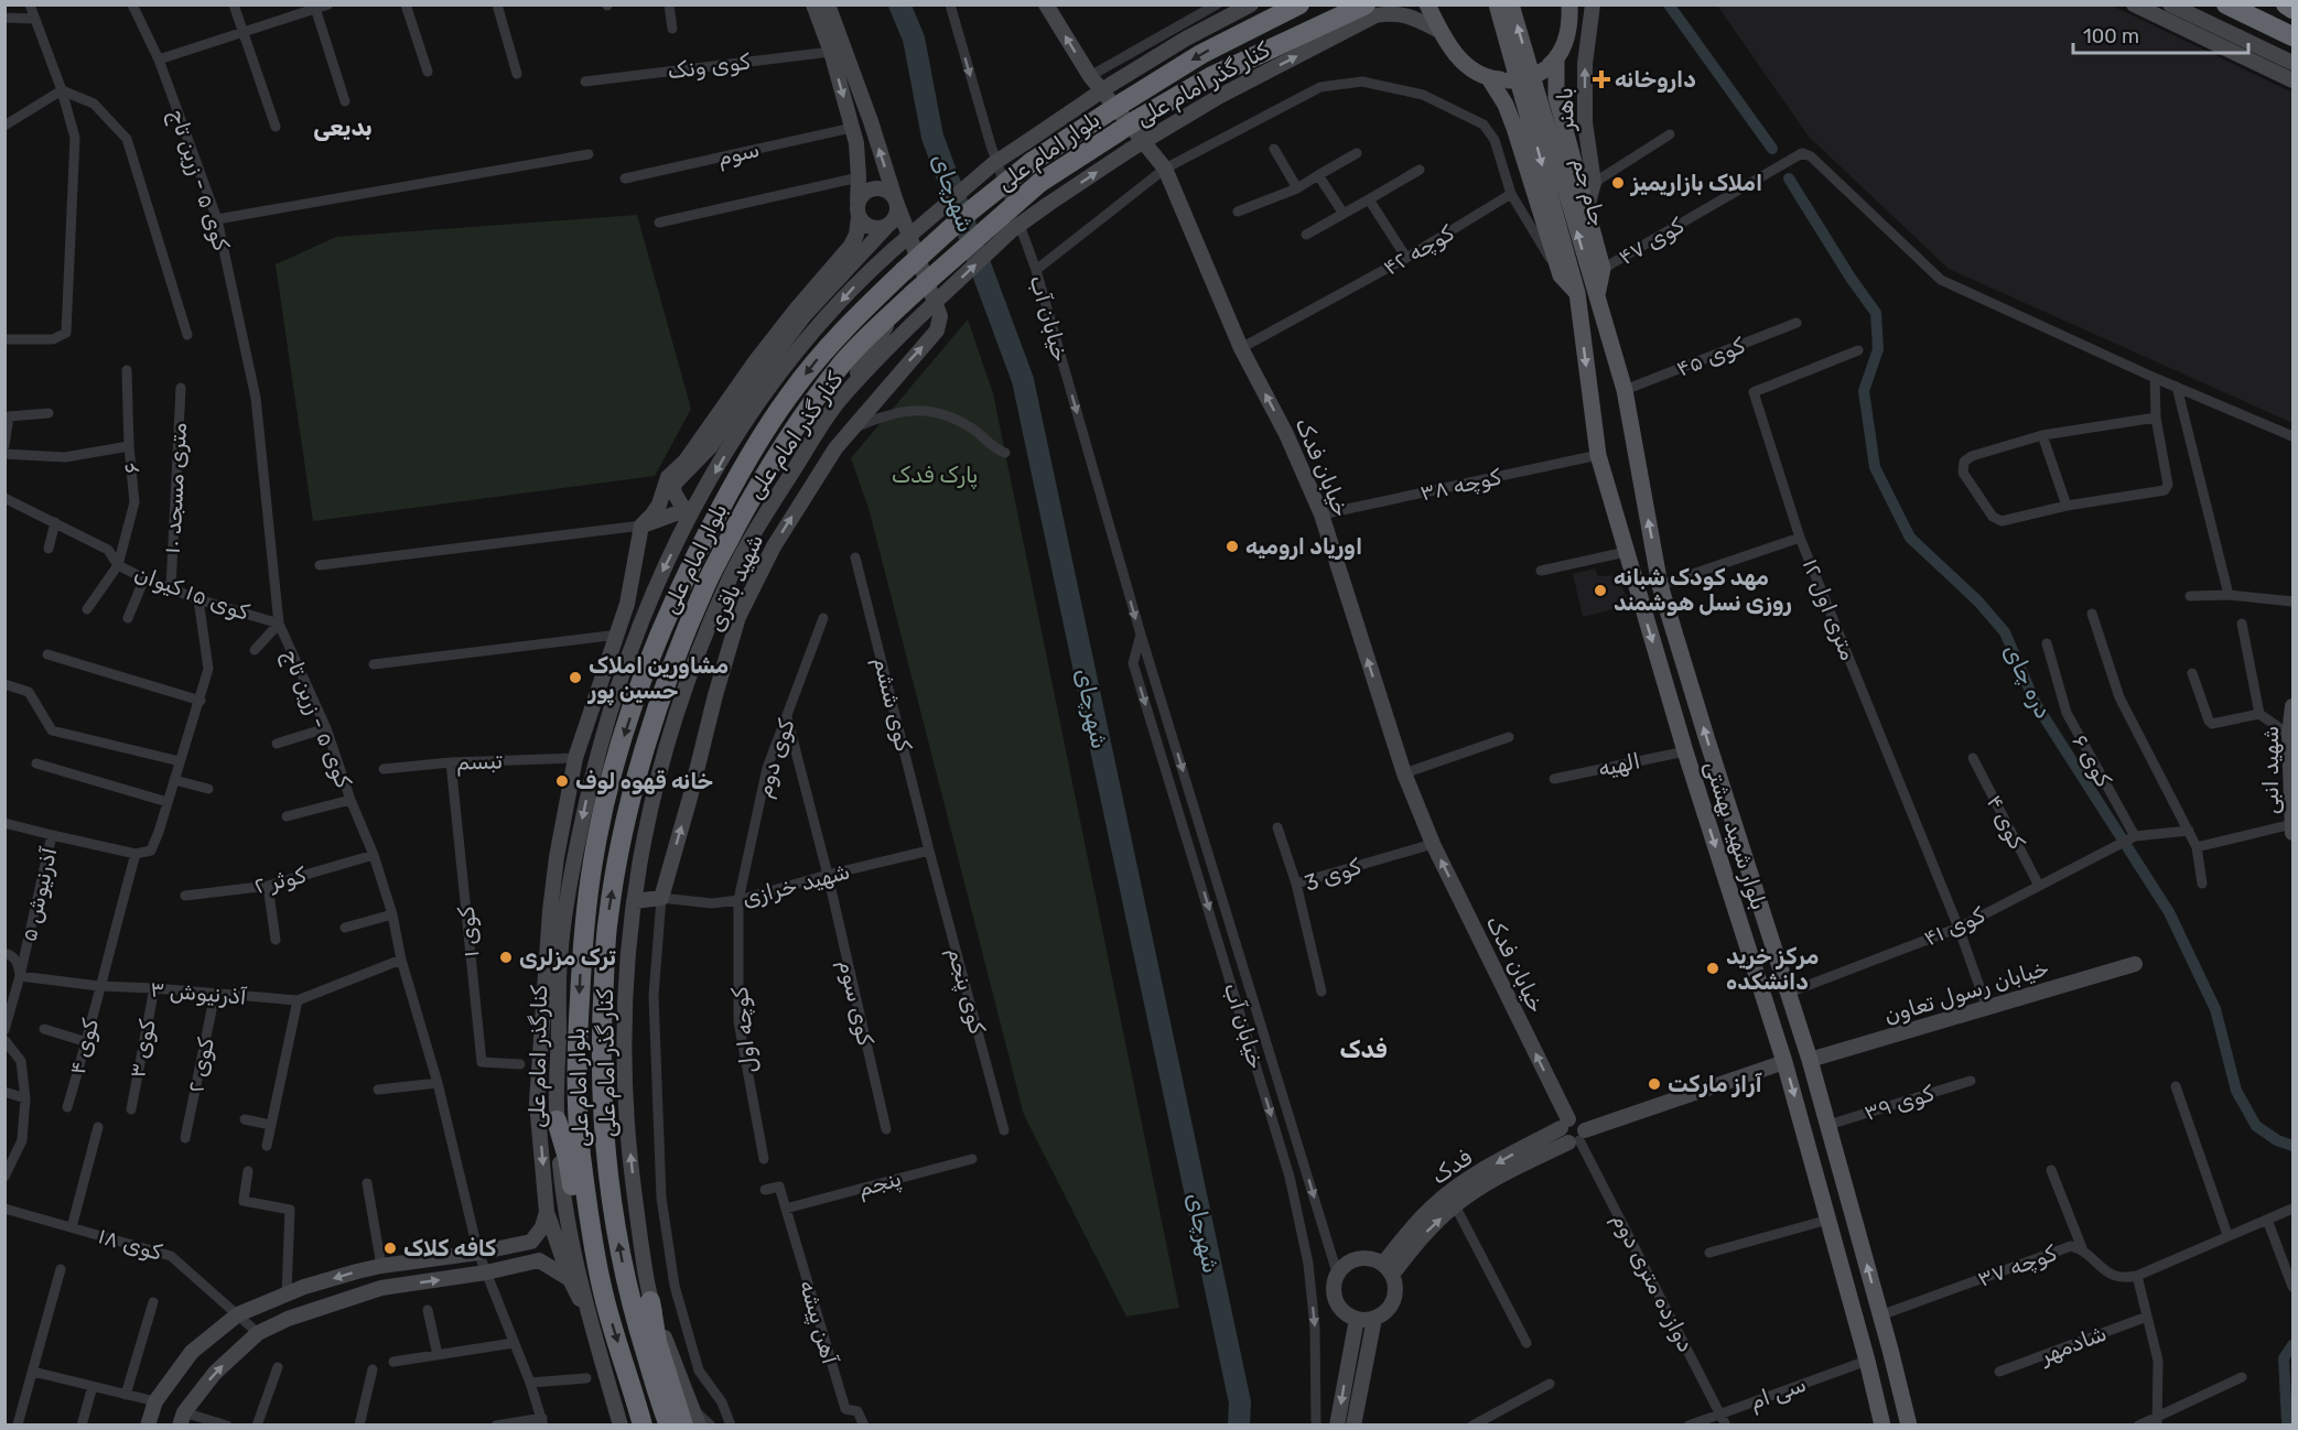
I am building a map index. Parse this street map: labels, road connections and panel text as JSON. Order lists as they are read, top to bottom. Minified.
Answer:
{"streets":{"highway":["بلوار امام علی"],"main road":["جام جم","بلوار شهید بهشتی"],"street":["کوی ونک","کنار گذر امام علی","باهنر","سوم","کوی ۵ - زرین تاج","کوی ۴۷","کوچه ۴۲","خیابان آب","کوی ۴۵","خیابان فدک","۶","کوچه ۳۸","۱۰ متری مسجد","شهید باقری","کوی ۱۵ کیوان","۱۲ متری اول","کوی ششم","کوی دوم","کوی ۶","تبسم","الهیه","شهید انبی","کوی ۴","کوی 3","کوثر ۲","شهید خرازی","آذرنیوش ۵","کوی ۴۱","کوی ۱","کوی پنجم","خیابان رسول تعاون","آذرنیوش ۳","کوی سوم","کوچه اول","کوی ۳","کنارگذر امام علی","کوی ۲","کوی ۳۹","فدک","پنجم","کوی ۱۸","کوچه ۳۷","دوازده متری دوم","آهن پیشه","شادمهر","سی ام"]},"crossings":[["کنار گذر امام علی","بلوار امام علی"],["کنار گذر امام علی","کنارگذر امام علی"],["کوی ۵ - زرین تاج","کوی ۱۵ کیوان"],["کوی ۵ - زرین تاج","کوثر ۲"],["کوی ۵ - زرین تاج","آذرنیوش ۳"],["جام جم","کوی ۴۵"],["جام جم","بلوار شهید بهشتی"],["کوچه ۴۲","خیابان فدک"],["خیابان آب","فدک"],["کوی ۴۵","بلوار شهید بهشتی"],["خیابان فدک","کوچه ۳۸"],["خیابان فدک","کوی 3"],["خیابان فدک","فدک"],["خیابان فدک","دوازده متری دوم"],["۶","کوی ۱۵ کیوان"],["کوچه ۳۸","بلوار شهید بهشتی"],["۱۰ متری مسجد","کوی ۱۵ کیوان"],["شهید باقری","شهید خرازی"],["۱۲ متری اول","کوی ۴۱"],["۱۲ متری اول","خیابان رسول تعاون"],["کوی ششم","شهید خرازی"],["کوی ششم","کوی پنجم"],["کوی دوم","شهید خرازی"],["کوی دوم","کوی سوم"],["کوی دوم","کوچه اول"],["کوی ۶","کوی ۴۱"],["تبسم","کوی ۱"],["الهیه","بلوار شهید بهشتی"],["کوی ۴","کوی ۴۱"],["کوی ۴","آذرنیوش ۳"],["بلوار شهید بهشتی","کوی ۴۱"],["بلوار شهید بهشتی","خیابان رسول تعاون"],["بلوار شهید بهشتی","کوی ۳۹"],["بلوار شهید بهشتی","فدک"],["بلوار شهید بهشتی","کوچه ۳۷"],["بلوار شهید بهشتی","سی ام"],["شهید خرازی","کوی پنجم"],["شهید خرازی","کوی سوم"],["شهید خرازی","کوچه اول"],["آذرنیوش ۵","آذرنیوش ۳"],["آذرنیوش ۳","کوی ۳"],["آذرنیوش ۳","کوی ۲"],["فدک","دوازده متری دوم"],["پنجم","آهن پیشه"],["دوازده متری دوم","سی ام"]],"one_way":["باهنر","خیابان آب","خیابان فدک"],"districts":["بدیعی","فدک"],"water":["شهرچای","دره چای"],"parks":["پارک فدک"],"places":{"health":["داروخانه"],"other":["املاک بازاریمیز","اوریاد ارومیه","مهد کودک شبانه روزی نسل هوشمند","مشاورین املاک حسین پور","خانه قهوه لوف","ترک مزلری","مرکز خرید دانشکده","آراز مارکت","کافه کلاک"]},"scale_bar":"100 m"}
